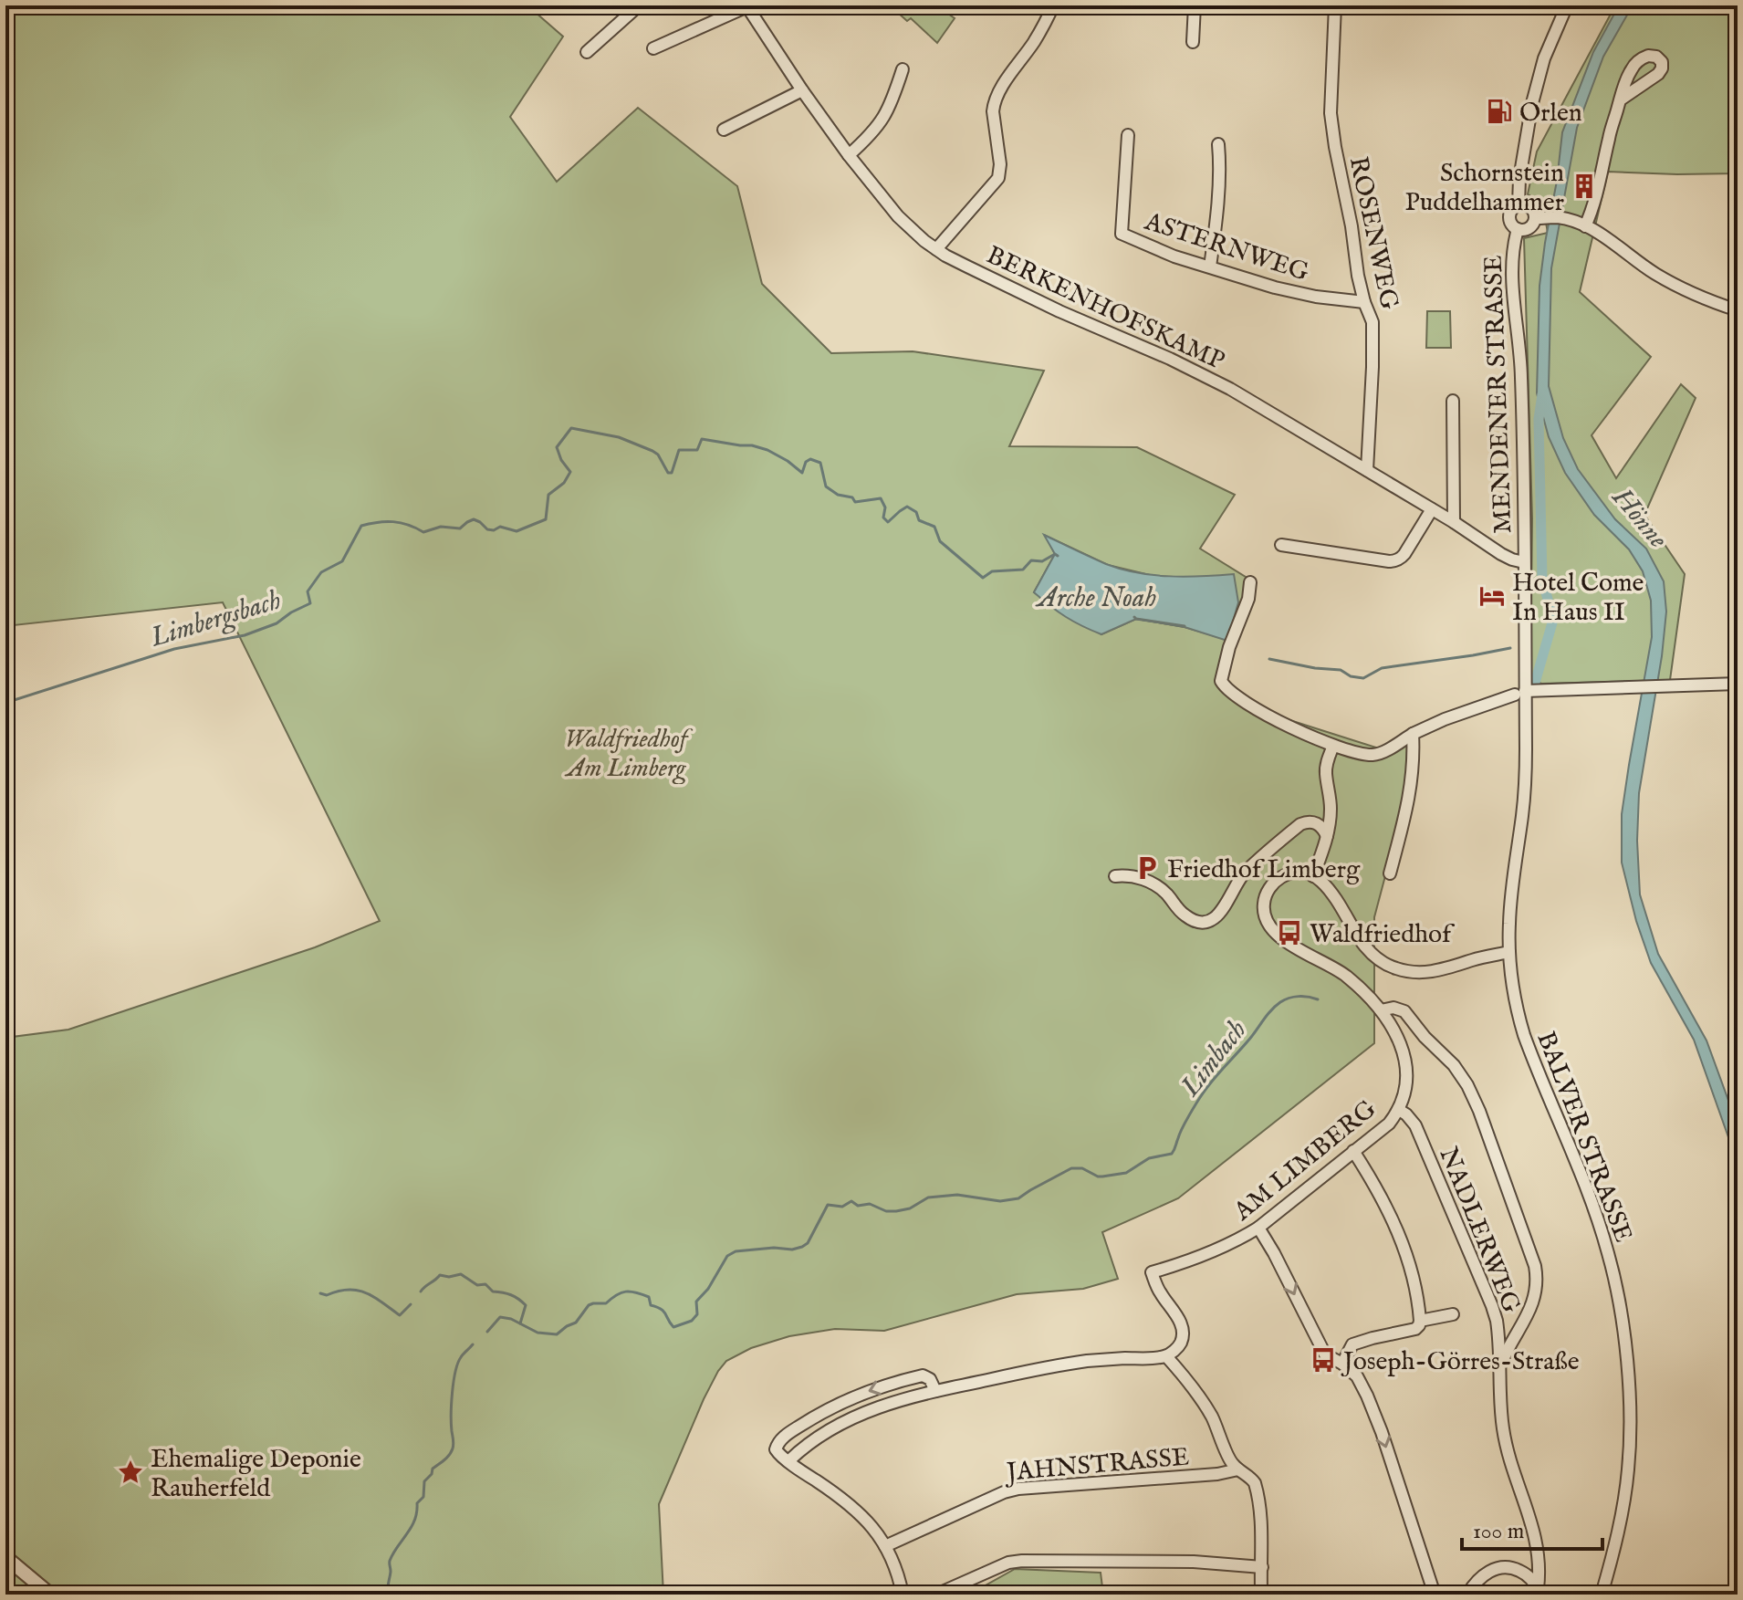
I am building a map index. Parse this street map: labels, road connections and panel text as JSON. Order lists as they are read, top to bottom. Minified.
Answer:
{"streets":{"street":["ROSENWEG","ASTERNWEG","BERKENHOFSKAMP","MENDENER STRASSE","BALVER STRASSE","AM LIMBERG","NADLERWEG","JAHNSTRASSE"]},"crossings":[["ROSENWEG","ASTERNWEG"],["ROSENWEG","BERKENHOFSKAMP"],["BERKENHOFSKAMP","MENDENER STRASSE"],["MENDENER STRASSE","BALVER STRASSE"],["AM LIMBERG","NADLERWEG"]],"water":["Hönne","Arche Noah","Limbergsbach","Limbach"],"parks":["Waldfriedhof Am Limberg"],"places":{"fuel station":["Orlen"],"building":["Schornstein Puddelhammer"],"hotel":["Hotel Come In Haus II"],"parking":["Friedhof Limberg"],"bus stop":["Waldfriedhof","Joseph-Görres-Straße"],"place":["Ehemalige Deponie Rauherfeld"]},"scale_bar":"100 m"}
